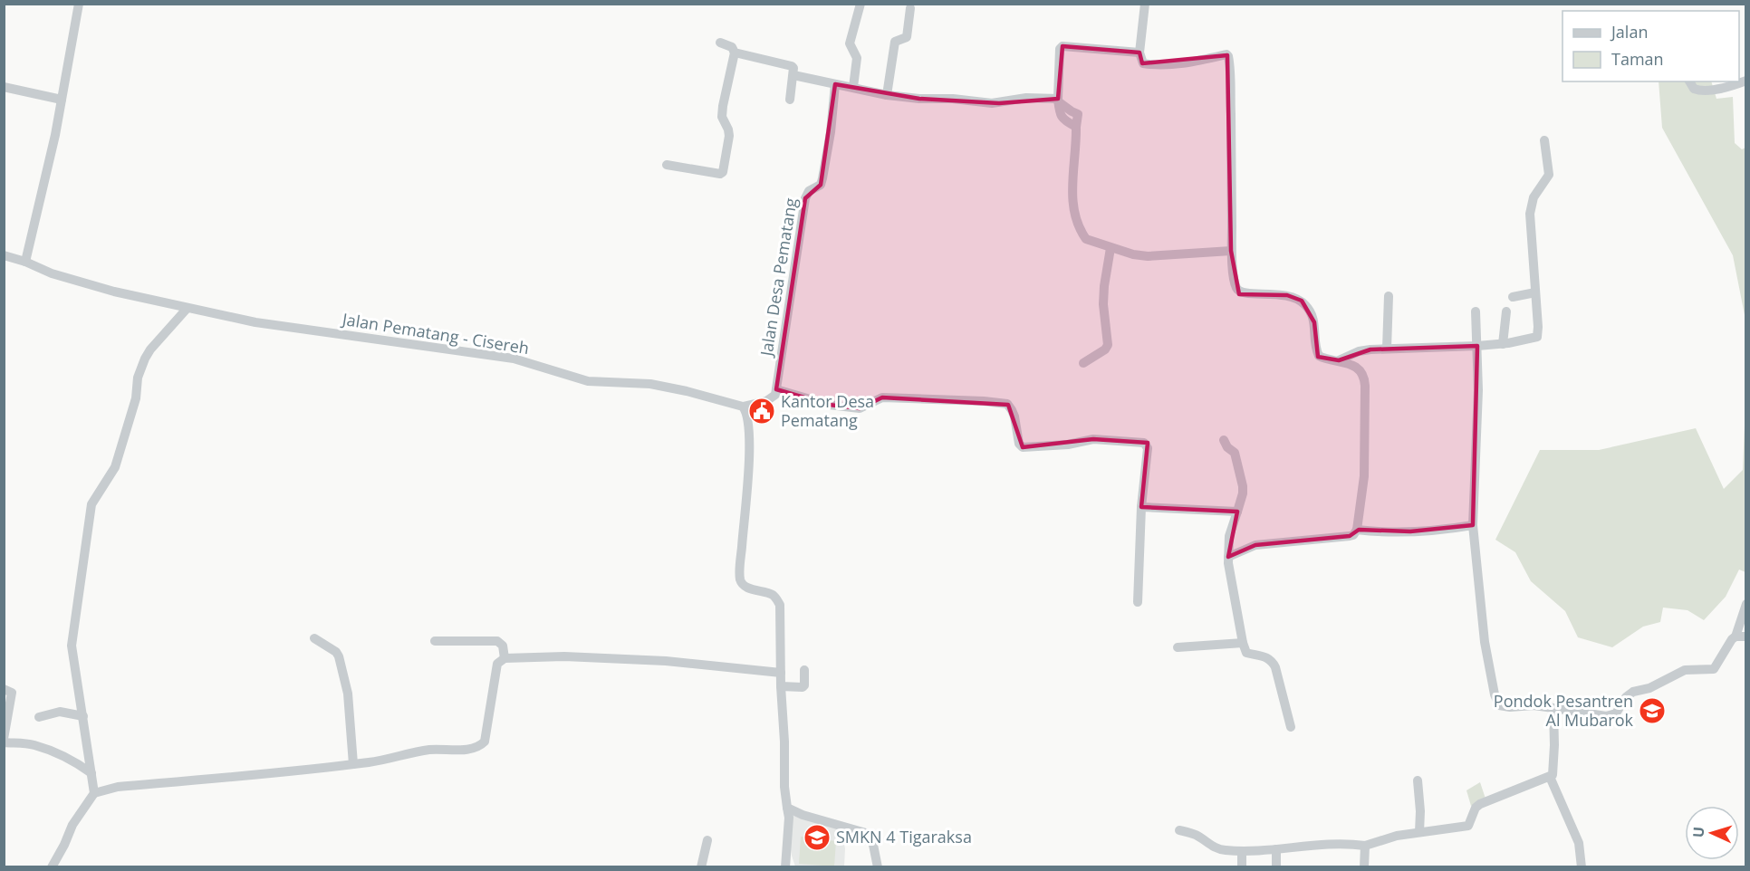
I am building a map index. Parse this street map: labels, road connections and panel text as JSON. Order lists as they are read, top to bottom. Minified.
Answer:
{"streets":{"street":["Jalan Desa Pematang","Jalan Pematang - Cisereh"]},"places":{"public building":["Kantor Desa Pematang"],"school or university":["Pondok Pesantren Al Mubarok","SMKN 4 Tigaraksa"]},"legend":["Jalan","Taman"],"north":"left"}
